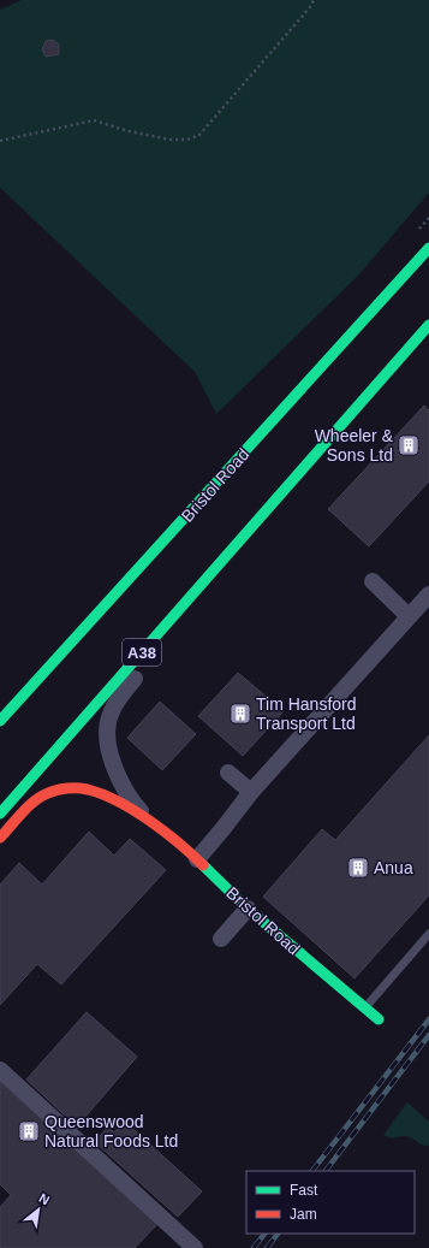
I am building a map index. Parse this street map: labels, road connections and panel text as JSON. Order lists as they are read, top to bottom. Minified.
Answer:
{"streets":{"main road":["Bristol Road","A38"]},"places":{"building":["Wheeler & Sons Ltd","Tim Hansford Transport Ltd","Anua","Queenswood Natural Foods Ltd"]},"legend":["Fast","Jam"],"north":"top right"}
